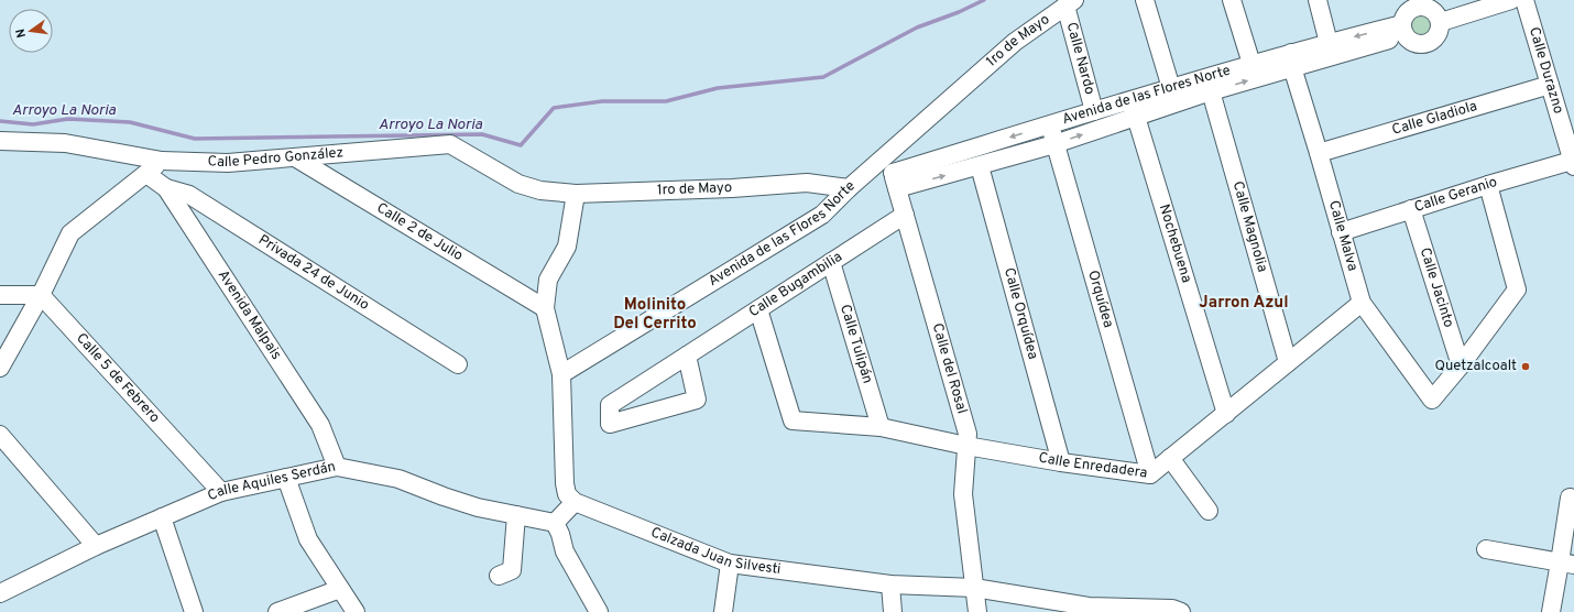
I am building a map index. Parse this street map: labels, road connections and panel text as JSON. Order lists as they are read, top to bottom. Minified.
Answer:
{"streets":{"street":["1ro de Mayo","Calle Nardo","Calle Durazno","Avenida de las Flores Norte","Calle Gladiola","Calle Pedro González","Calle Geranio","Calle Magnolia","Calle 2 de Julio","Calle Malva","Nochebuena","Privada 24 de Junio","Calle Bugambilia","Calle Jacinto","Orquídea","Calle Orquídea","Avenida Malpais","Calle Tulipán","Calle del Rosal","Calle 5 de Febrero","Calle Enredadera","Calle Aquiles Serdán","Calzada Juan Silvesti"]},"crossings":[["1ro de Mayo","Calle Nardo"],["1ro de Mayo","Avenida de las Flores Norte"],["1ro de Mayo","Calle Pedro González"],["1ro de Mayo","Calle del Rosal"],["Calle Nardo","Avenida de las Flores Norte"],["Calle Durazno","Calle Gladiola"],["Calle Durazno","Calle Geranio"],["Avenida de las Flores Norte","Calle Magnolia"],["Avenida de las Flores Norte","Calle Malva"],["Avenida de las Flores Norte","Nochebuena"],["Avenida de las Flores Norte","Orquídea"],["Avenida de las Flores Norte","Calle Orquídea"],["Avenida de las Flores Norte","Calle del Rosal"],["Calle Gladiola","Calle Malva"],["Calle Pedro González","Calle 2 de Julio"],["Calle Geranio","Calle Malva"],["Calle Geranio","Calle Jacinto"],["Calle Magnolia","Calle Enredadera"],["Calle Malva","Calle Jacinto"],["Calle Malva","Calle Enredadera"],["Nochebuena","Calle Enredadera"],["Privada 24 de Junio","Avenida Malpais"],["Calle Bugambilia","Calle Tulipán"],["Calle Bugambilia","Calle del Rosal"],["Calle Bugambilia","Calle Enredadera"],["Orquídea","Calle Enredadera"],["Calle Orquídea","Calle Enredadera"],["Avenida Malpais","Calle Aquiles Serdán"],["Calle Tulipán","Calle Enredadera"],["Calle del Rosal","Calle Enredadera"],["Calle del Rosal","Calzada Juan Silvesti"],["Calle 5 de Febrero","Calle Aquiles Serdán"]],"districts":["Jarron Azul","Molinito Del Cerrito"],"water":["Arroyo La Noria"],"places":["Quetzalcoalt"],"north":"left"}
